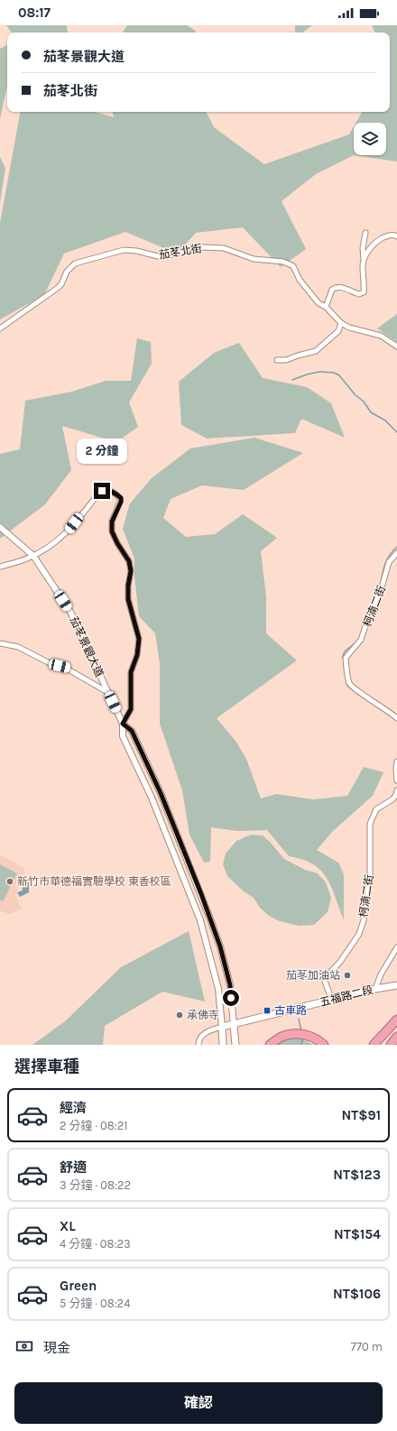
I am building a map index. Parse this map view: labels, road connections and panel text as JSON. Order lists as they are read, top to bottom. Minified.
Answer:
{"streets":{"main road":["茄苳景觀大道","五福路二段"],"street":["茄苳北街","柯湳二街"]},"crossings":[["柯湳二街","五福路二段"],["茄苳景觀大道","五福路二段"]],"places":{"other":["新竹市華德福實驗學校 東香校區","茄苳加油站","承佛寺"],"transit":["古車路"]},"page":{"status":"08:17","banner":["茄苳景觀大道","茄苳北街"],"bubble":"2 分鐘","heading":"選擇車種","list":[{"name":"經濟","note":"2 分鐘 · 08:21","value":"NT$91"},{"name":"舒適","note":"3 分鐘 · 08:22","value":"NT$123"},{"name":"XL","note":"4 分鐘 · 08:23","value":"NT$154"},{"name":"Green","note":"5 分鐘 · 08:24","value":"NT$106"}],"pay":["現金","770 m"],"buttons":"確認"}}
